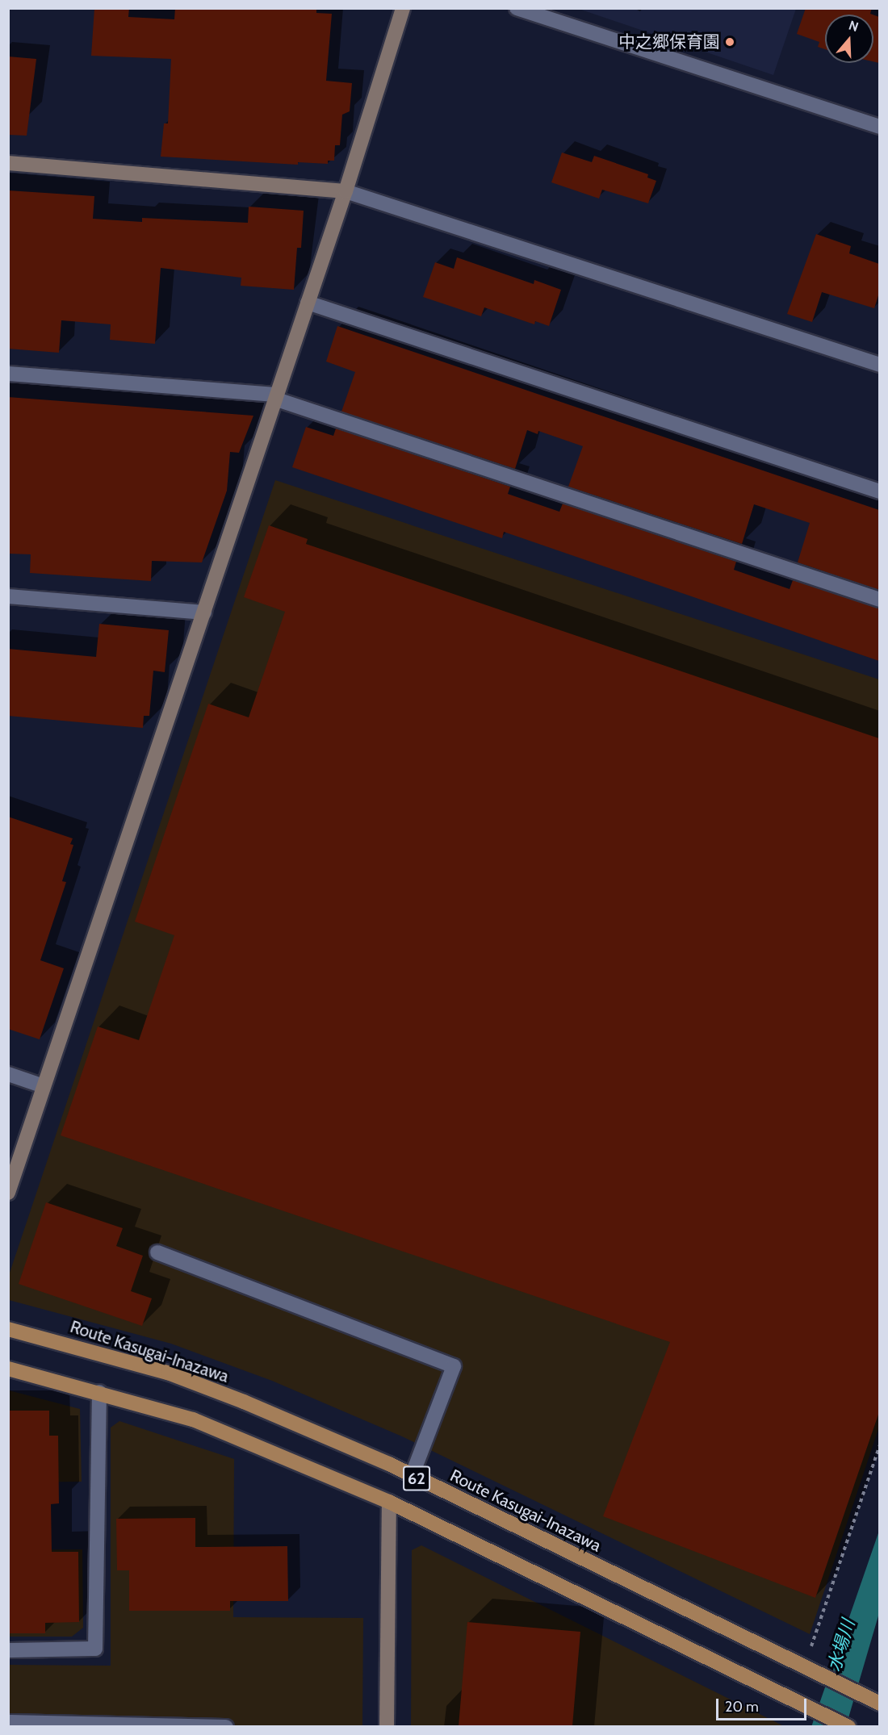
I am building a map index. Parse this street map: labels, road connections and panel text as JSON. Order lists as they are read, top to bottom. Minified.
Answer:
{"streets":{"main road":["Route Kasugai-Inazawa","62"]},"water":["水場川"],"places":["中之郷保育園"],"scale_bar":"20 m","north":"top"}
